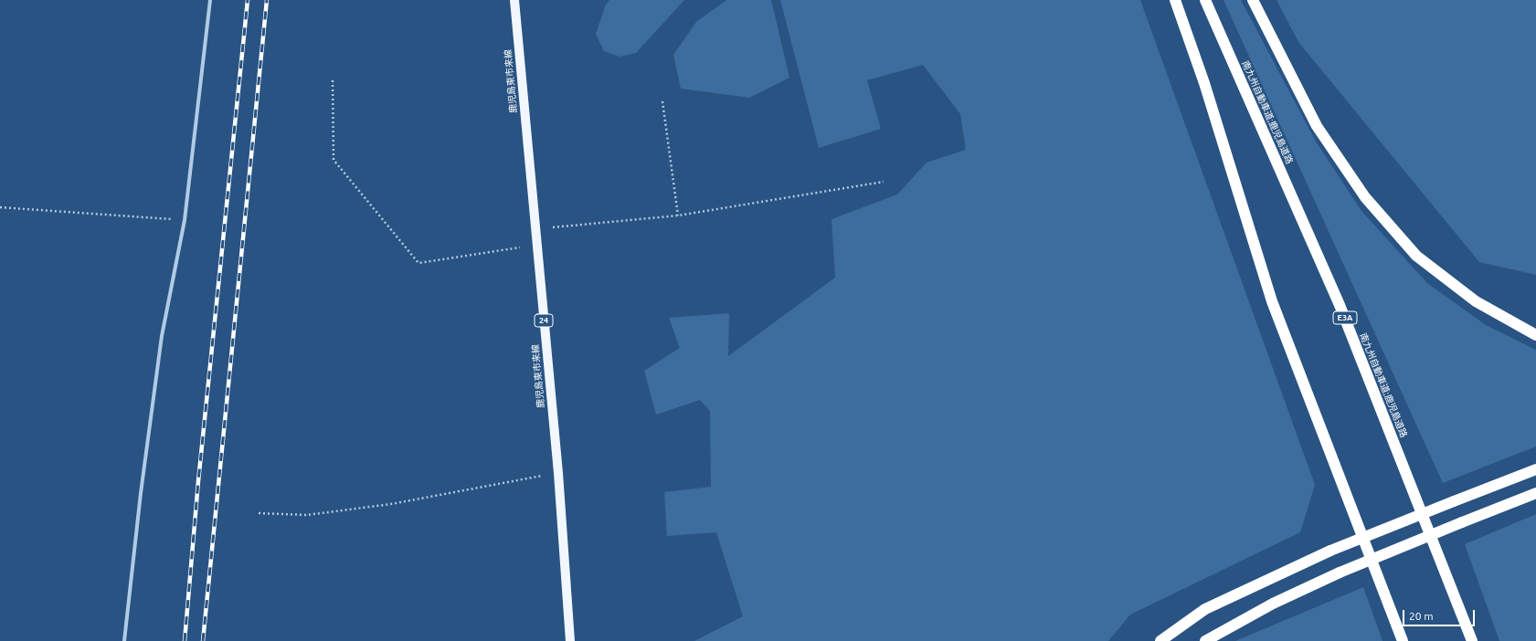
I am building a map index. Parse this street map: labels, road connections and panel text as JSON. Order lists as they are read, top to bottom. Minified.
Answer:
{"streets":{"highway":["南九州自動車道;鹿児島道路","E3A"],"main road":["鹿児島東市来線","24"]},"scale_bar":"20 m"}
